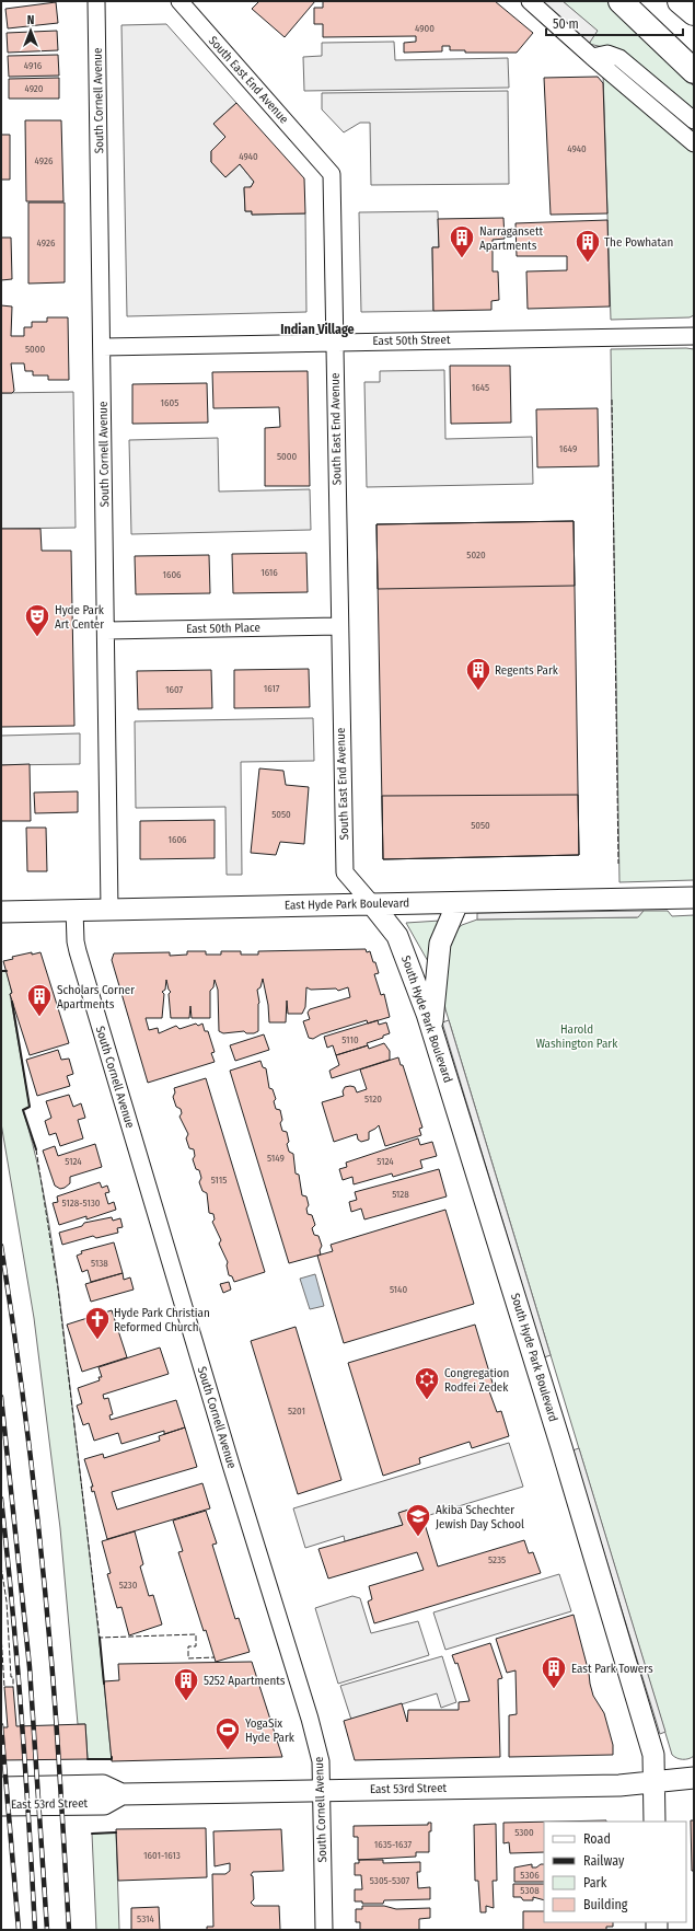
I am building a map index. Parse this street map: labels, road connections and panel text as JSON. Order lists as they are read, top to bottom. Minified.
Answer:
{"streets":{"street":["South East End Avenue","South Cornell Avenue","East 50th Street","East 50th Place","East Hyde Park Boulevard","South Hyde Park Boulevard","East 53rd Street"]},"crossings":[["South East End Avenue","East 50th Street"],["South East End Avenue","East 50th Place"],["South East End Avenue","East Hyde Park Boulevard"],["South East End Avenue","South Hyde Park Boulevard"],["South Cornell Avenue","East 50th Street"],["South Cornell Avenue","East 50th Place"],["South Cornell Avenue","East Hyde Park Boulevard"],["South Cornell Avenue","East 53rd Street"],["East Hyde Park Boulevard","South Hyde Park Boulevard"],["South Hyde Park Boulevard","East 53rd Street"]],"districts":["Indian Village"],"parks":["Harold Washington Park"],"places":{"building":["Narragansett Apartments","The Powhatan","Regents Park","Scholars Corner Apartments","East Park Towers","5252 Apartments"],"theatre":["Hyde Park Art Center"],"church":["Hyde Park Christian Reformed Church"],"synagogue":["Congregation Rodfei Zedek"],"school or university":["Akiba Schechter Jewish Day School"],"sports":["YogaSix Hyde Park"]},"house_numbers":["4900","4916","4920","4940","4940","4926","4926","5000","1645","1605","1649","5000","5020","1616","1606","1617","1607","5050","5050","1606","5110","5120","5149","5124","5124","5115","5128","5128-5130","5138","5140","5201","5235","5230","5300","1635-1637","1601-1613","5306","5305-5307","5308","5314"],"legend":["Road","Railway","Park","Building"],"scale_bar":"50 m","north":"top"}
